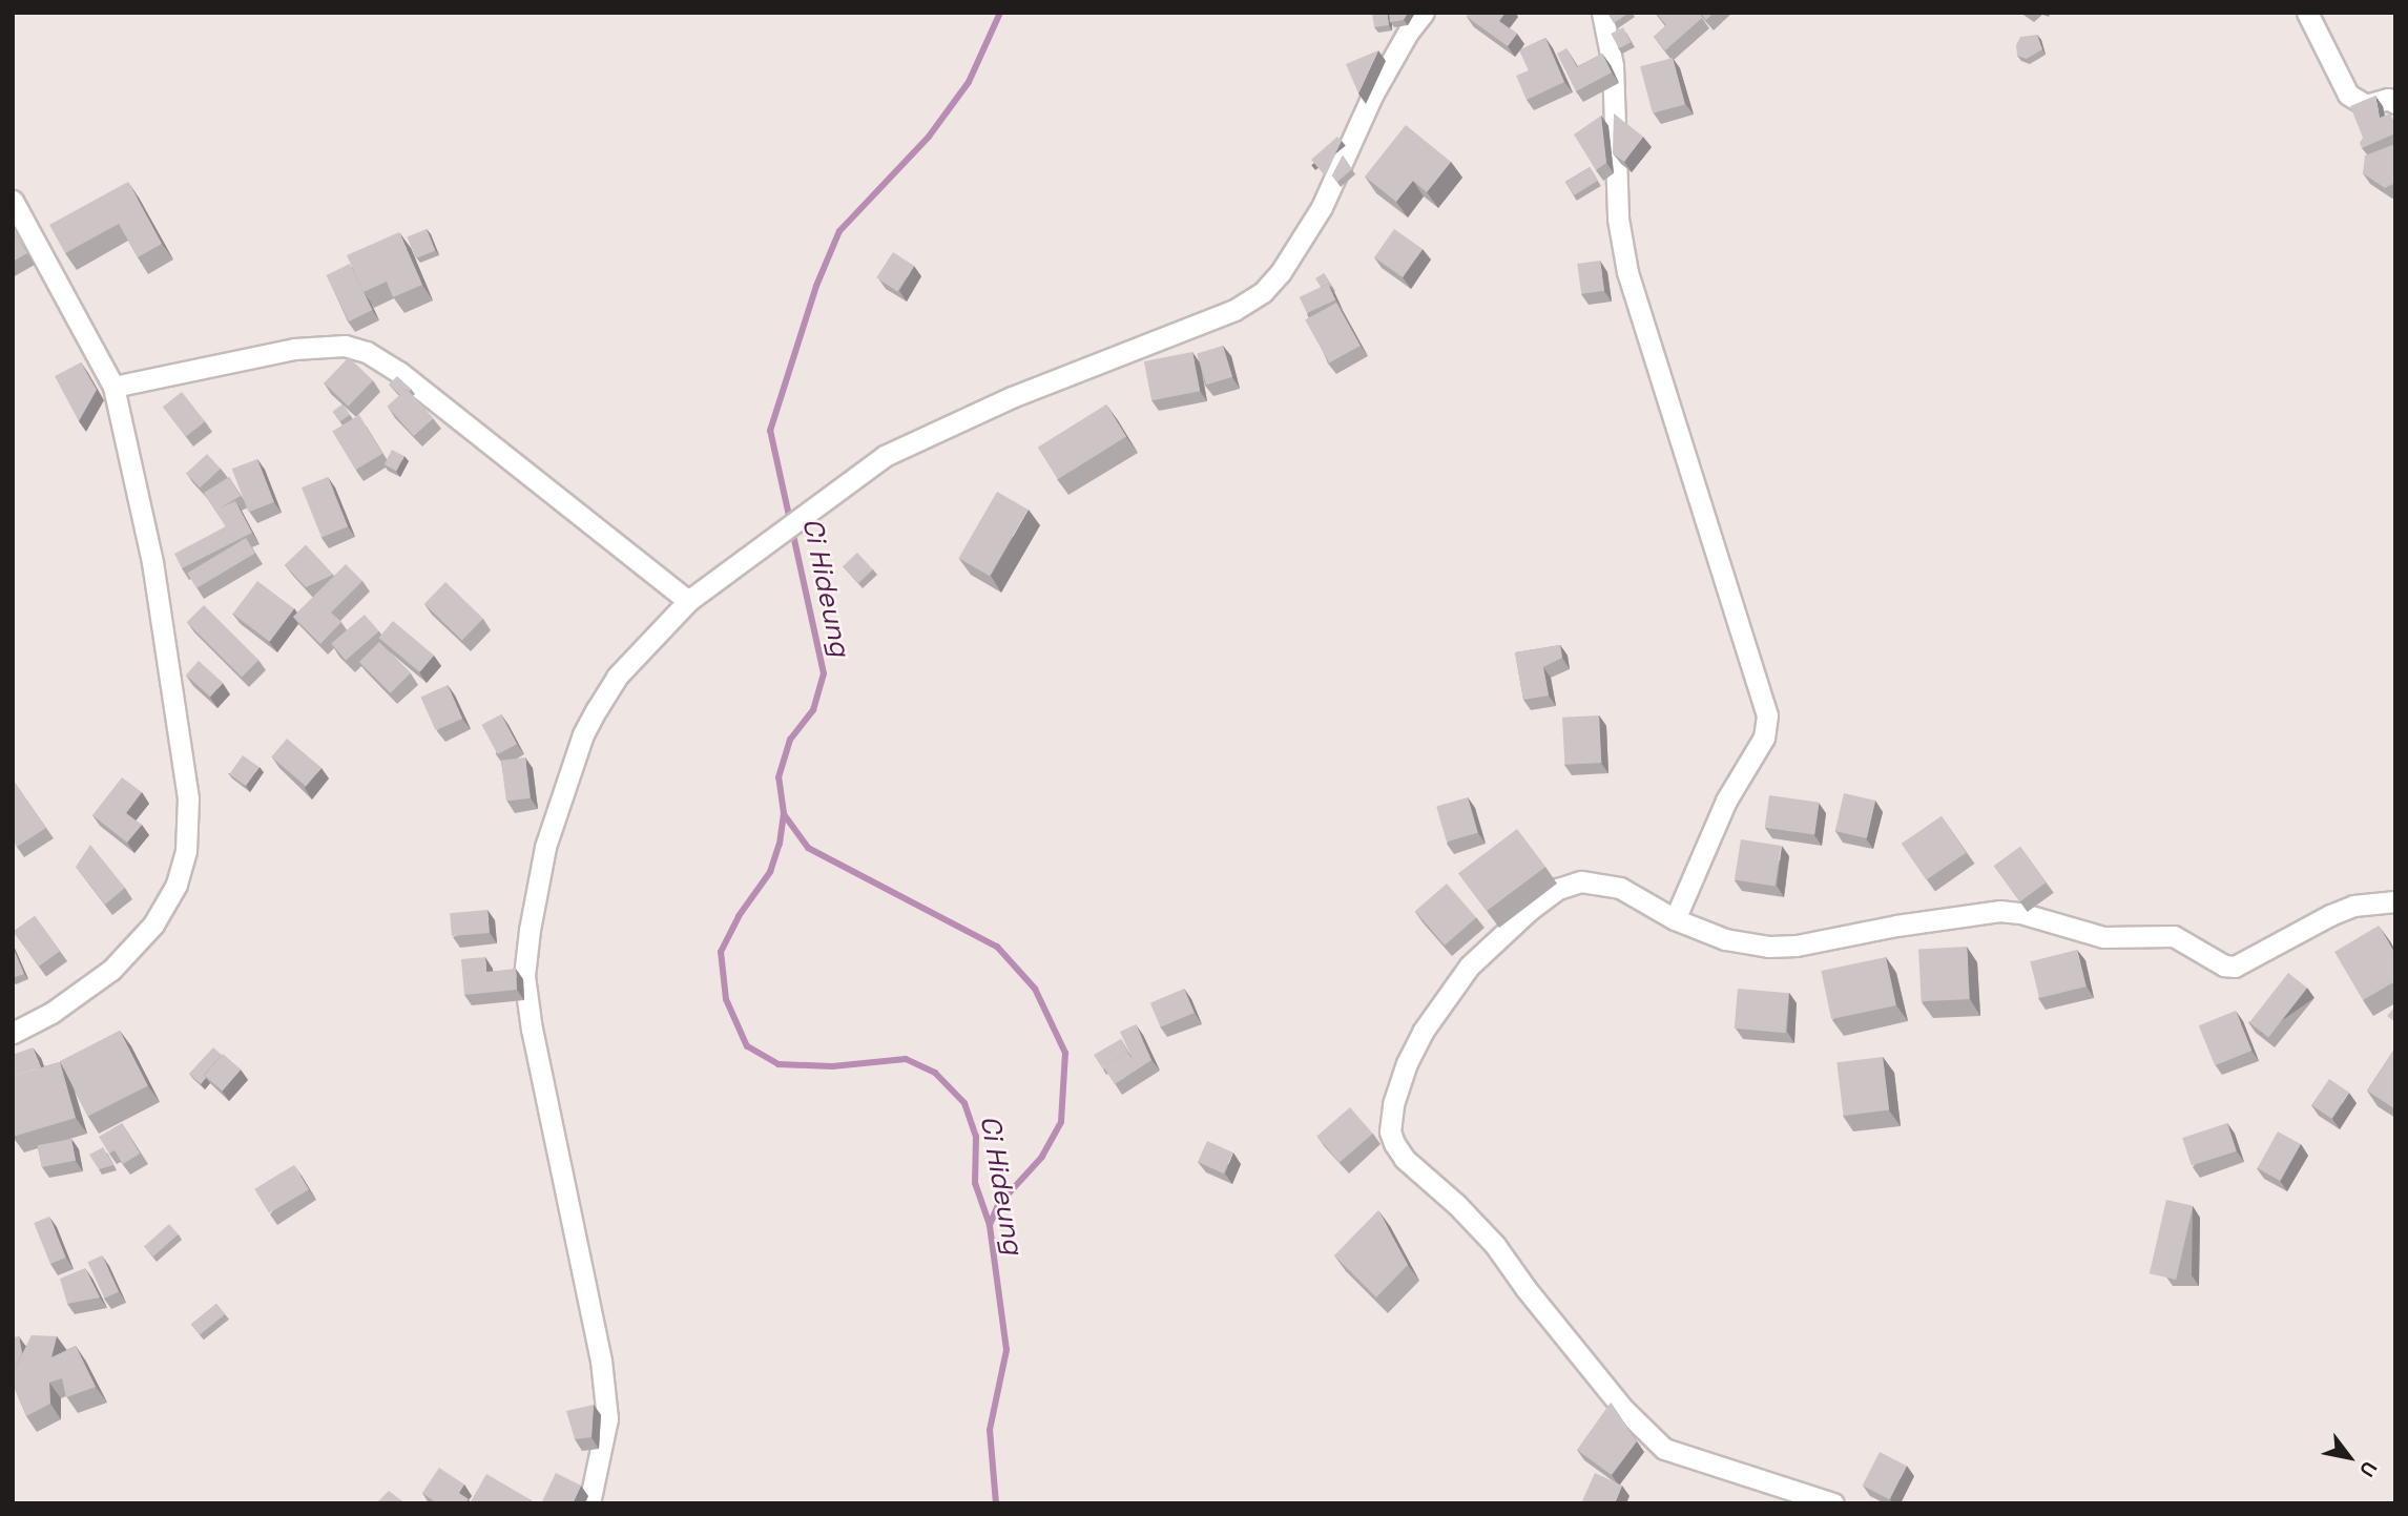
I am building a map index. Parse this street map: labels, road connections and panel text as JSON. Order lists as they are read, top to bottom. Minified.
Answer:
{"water":["Ci Hideung"],"north":"bottom right"}
